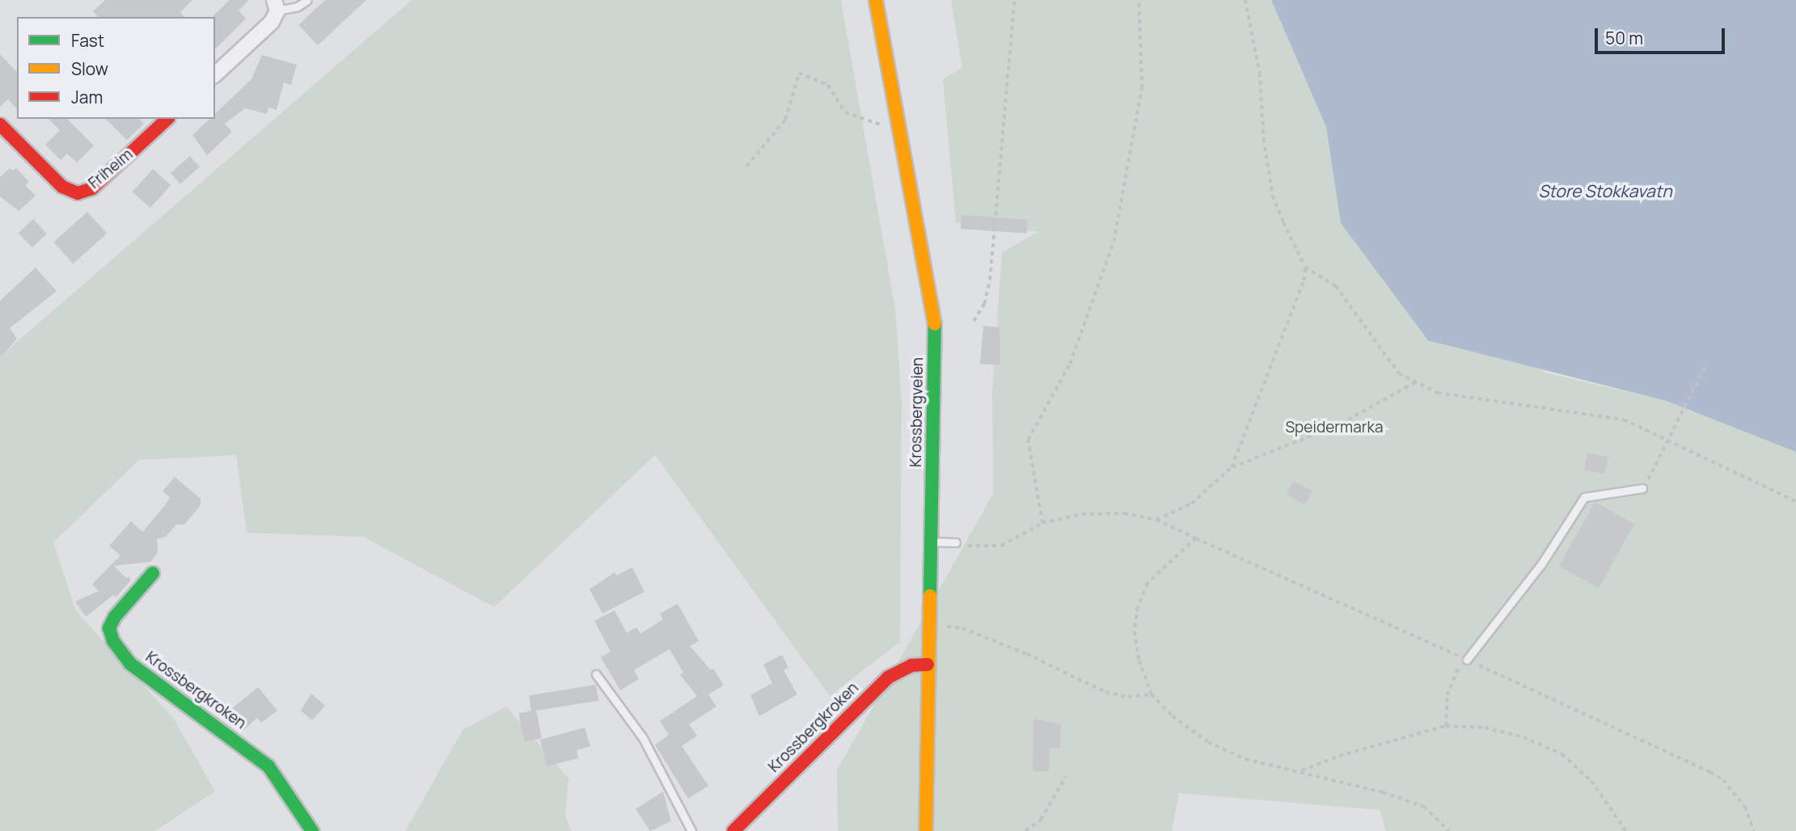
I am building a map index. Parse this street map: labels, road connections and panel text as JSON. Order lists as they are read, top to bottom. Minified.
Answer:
{"streets":{"street":["Friheim","Krossbergveien","Krossbergkroken"]},"crossings":[["Krossbergveien","Krossbergkroken"]],"water":["Store Stokkavatn"],"parks":["Speidermarka"],"legend":["Fast","Slow","Jam"],"scale_bar":"50 m"}
